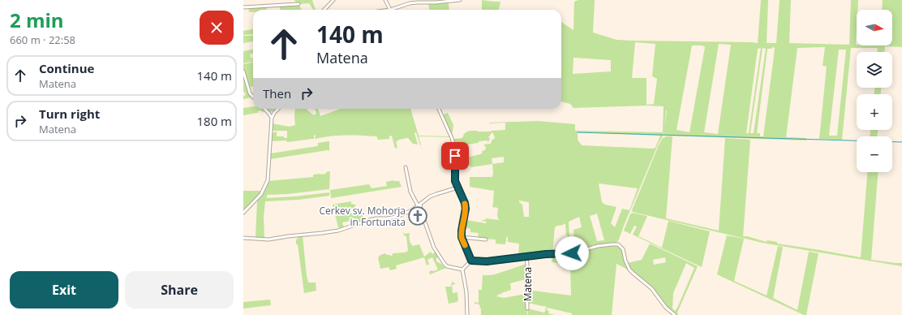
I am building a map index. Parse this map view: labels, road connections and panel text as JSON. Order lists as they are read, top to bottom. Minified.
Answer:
{"streets":{"street":["Matena"]},"places":{"church":["Cerkev sv. Mohorja in Fortunata"]},"north":"right","page":{"heading":["2 min","660 m · 22:58"],"map_buttons":["+","−"],"turn":["140 m","Matena"],"list":[{"name":"Continue","note":"Matena","value":"140 m"},{"name":"Turn right","note":"Matena","value":"180 m"}],"then":"Then","buttons":["Exit","Share"]}}
